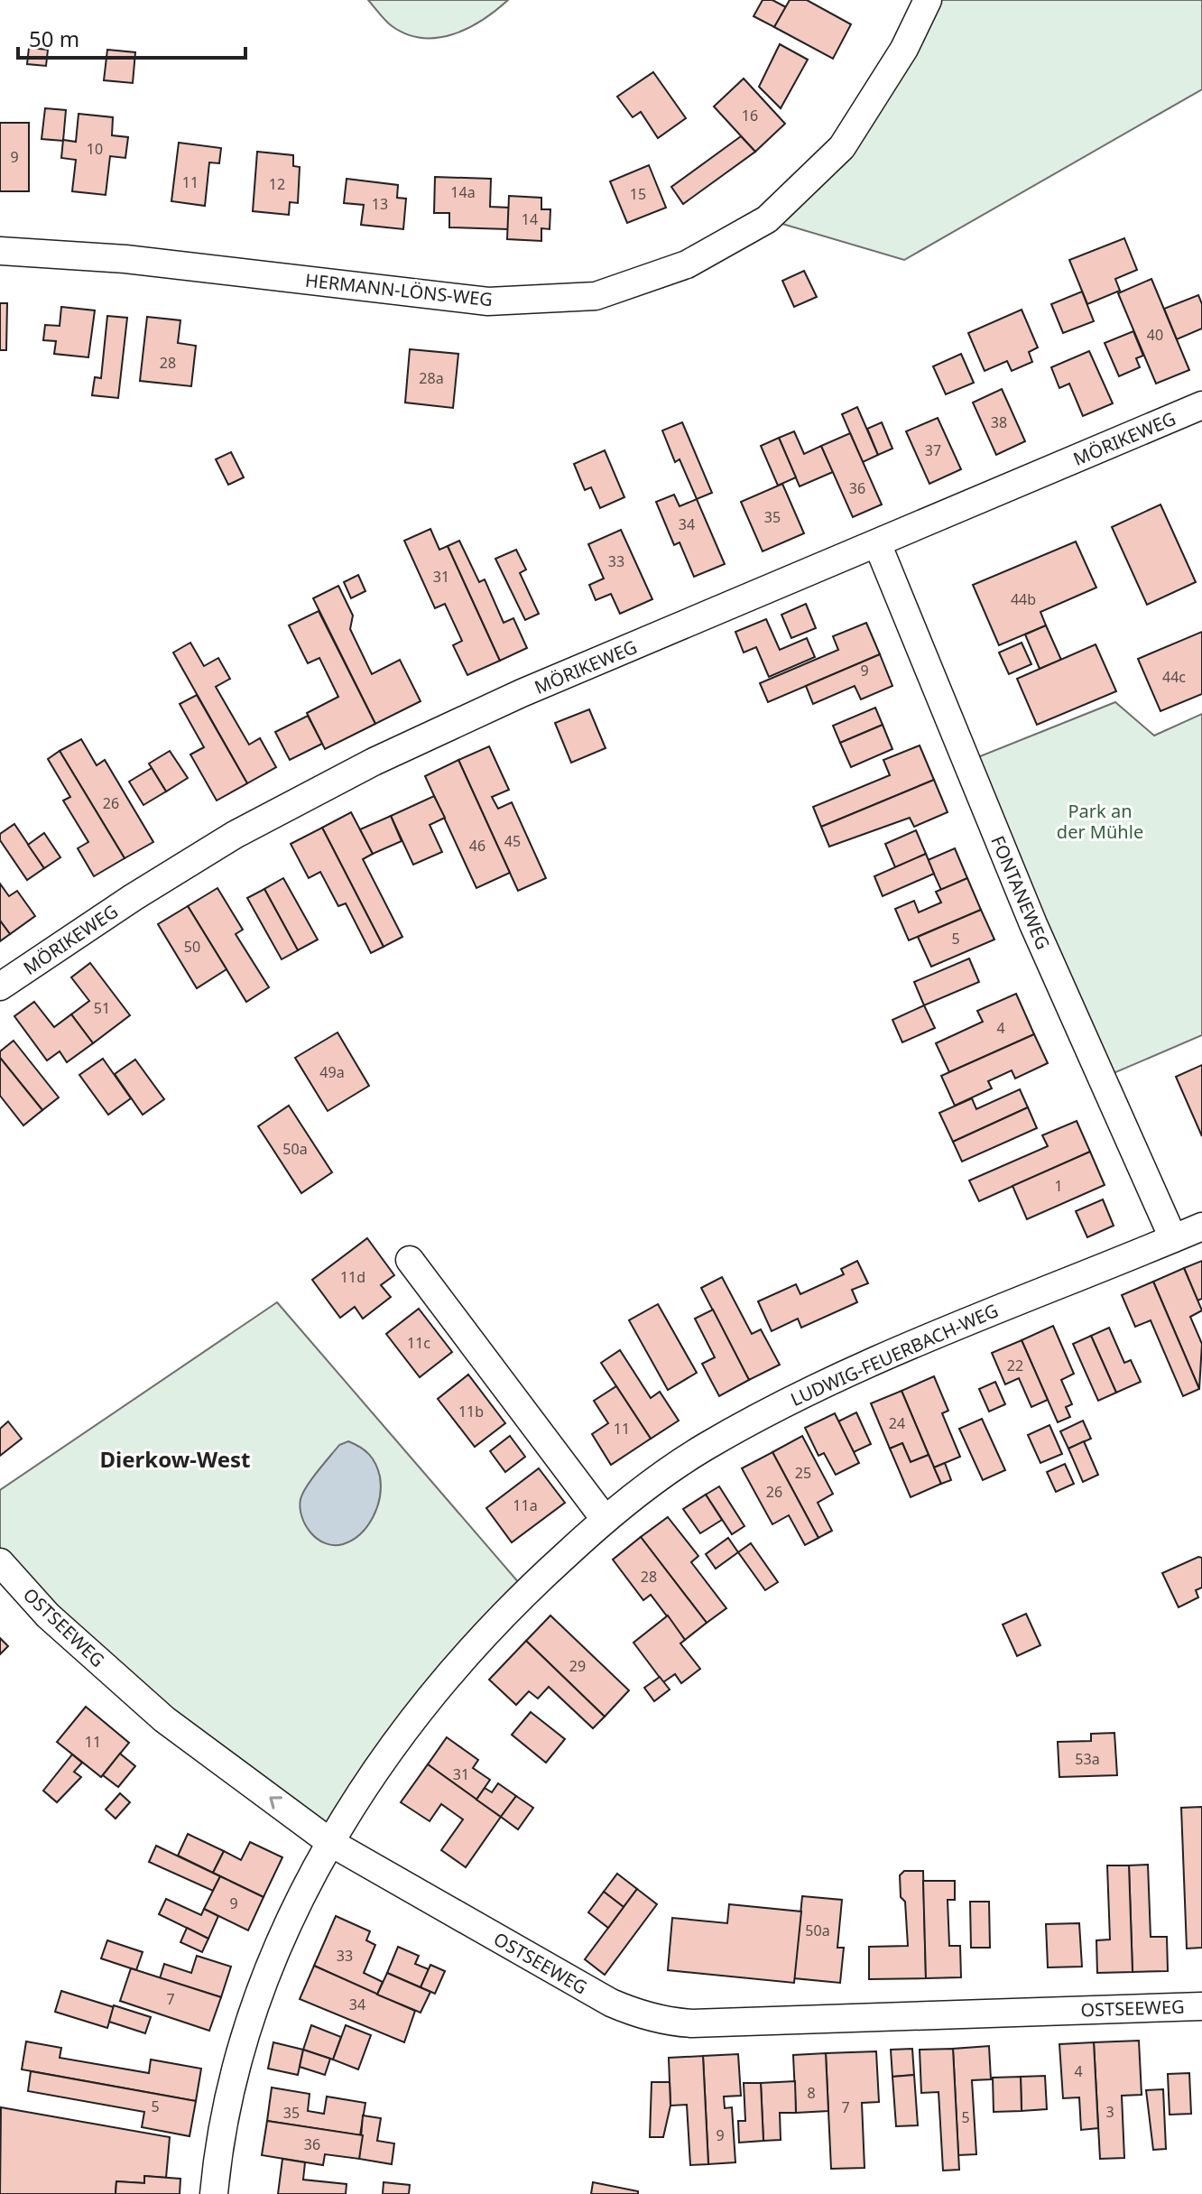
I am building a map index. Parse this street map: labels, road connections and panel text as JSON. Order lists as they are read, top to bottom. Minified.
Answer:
{"streets":{"street":["HERMANN-LÖNS-WEG","MÖRIKEWEG","FONTANEWEG","LUDWIG-FEUERBACH-WEG","OSTSEEWEG"]},"crossings":[["MÖRIKEWEG","FONTANEWEG"],["FONTANEWEG","LUDWIG-FEUERBACH-WEG"],["LUDWIG-FEUERBACH-WEG","OSTSEEWEG"]],"districts":["Dierkow-West"],"parks":["Park an der Mühle"],"house_numbers":["16","10","9","11","12","14a","15","13","14","40","28","28a","38","37","36","35","34","33","31","44b","9","44c","26","45","46","5","50","51","4","49a","50a","1","11d","11c","22","11b","24","11","25","26","11a","28","29","11","53a","31","9","50a","33","7","34","4","8","5","7","3","35","5","9","36"],"scale_bar":"50 m"}
